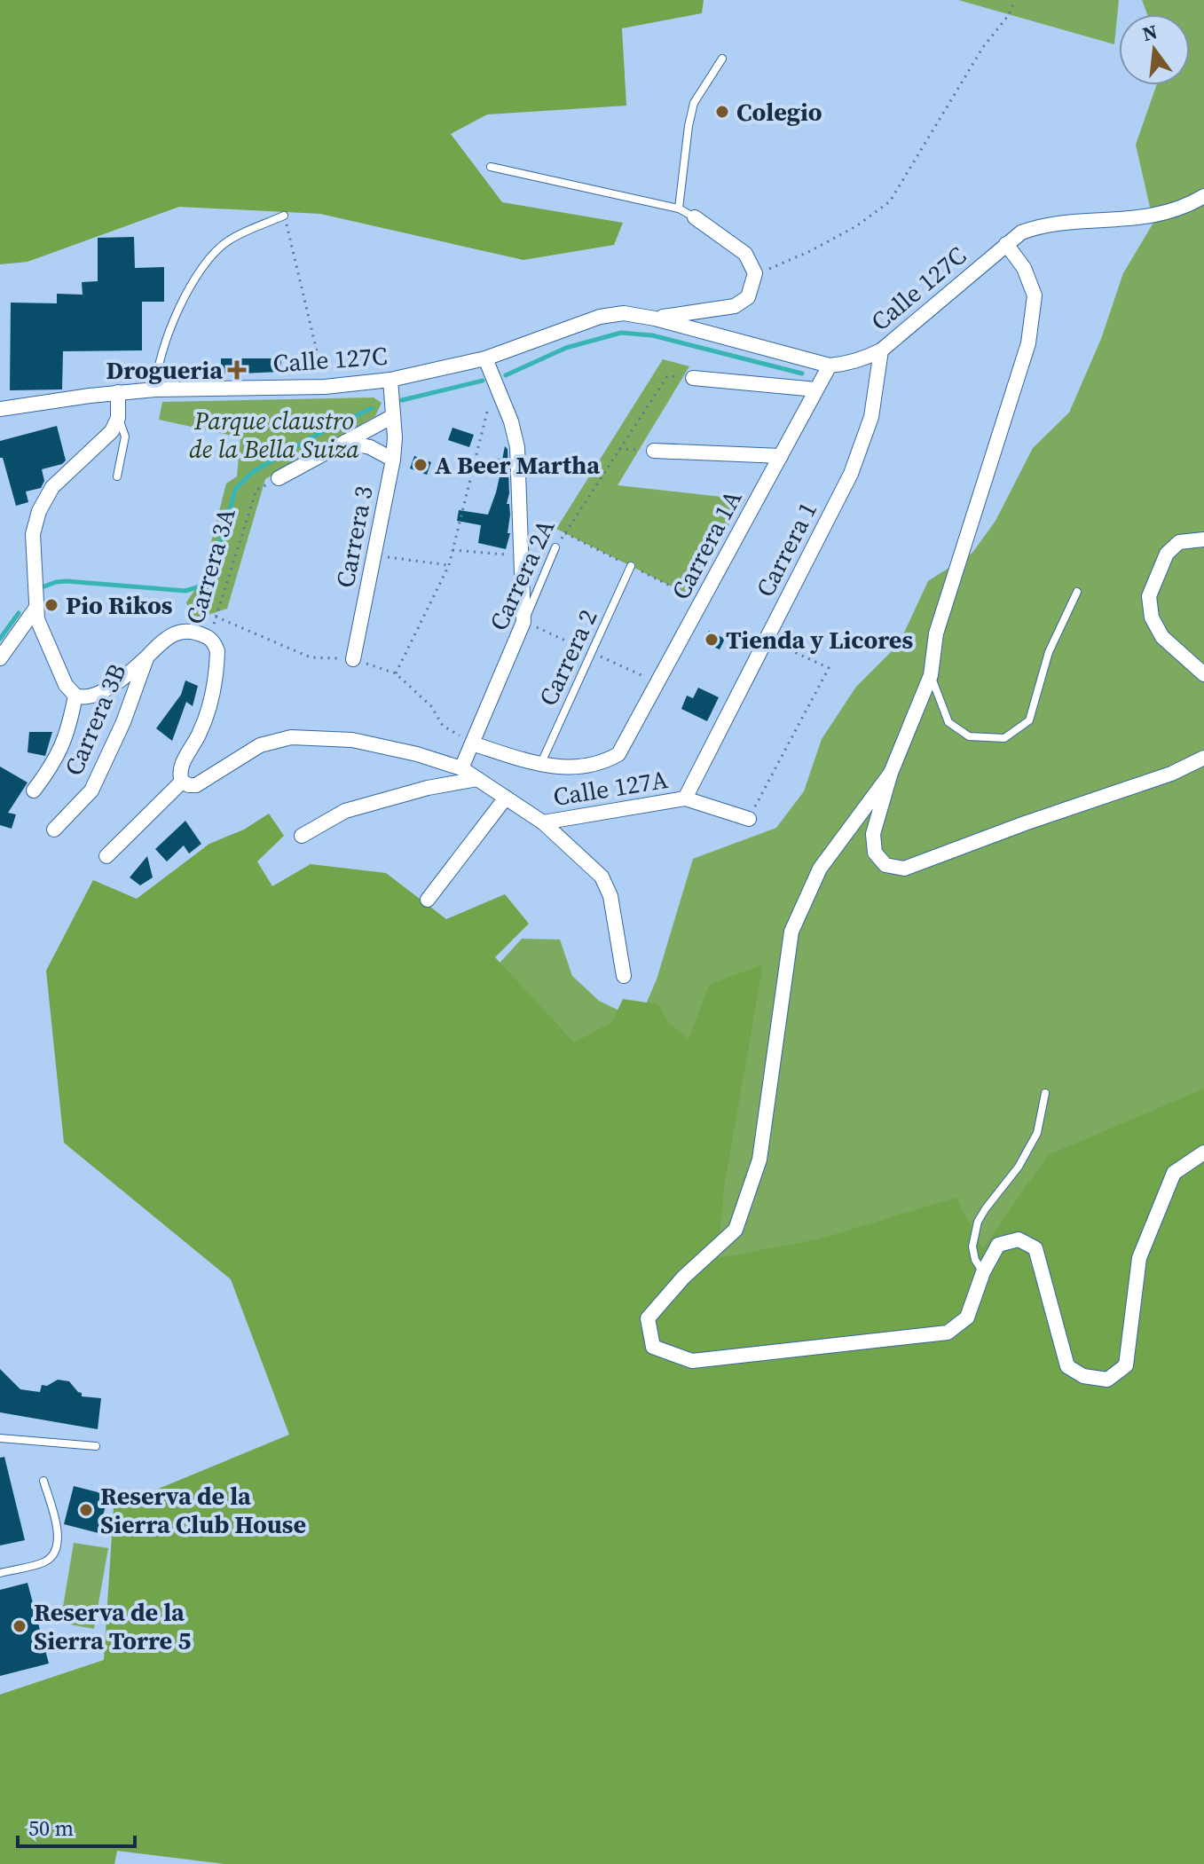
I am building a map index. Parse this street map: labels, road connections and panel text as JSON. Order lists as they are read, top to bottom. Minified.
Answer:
{"streets":{"street":["Calle 127C","Carrera 3","Carrera 1A","Carrera 1","Carrera 3A","Carrera 2A","Carrera 3B","Calle 127A"],"lane":["Carrera 2"]},"crossings":[["Calle 127C","Carrera 3"],["Calle 127C","Carrera 1A"],["Calle 127C","Carrera 1"],["Carrera 1A","Carrera 2"],["Carrera 1","Calle 127A"]],"parks":["Parque claustro de la Bella Suiza"],"places":{"other":["Colegio","A Beer Martha","Pio Rikos","Tienda y Licores","Reserva de la Sierra Club House","Reserva de la Sierra Torre 5"],"health":["Drogueria"]},"scale_bar":"50 m","north":"top"}
